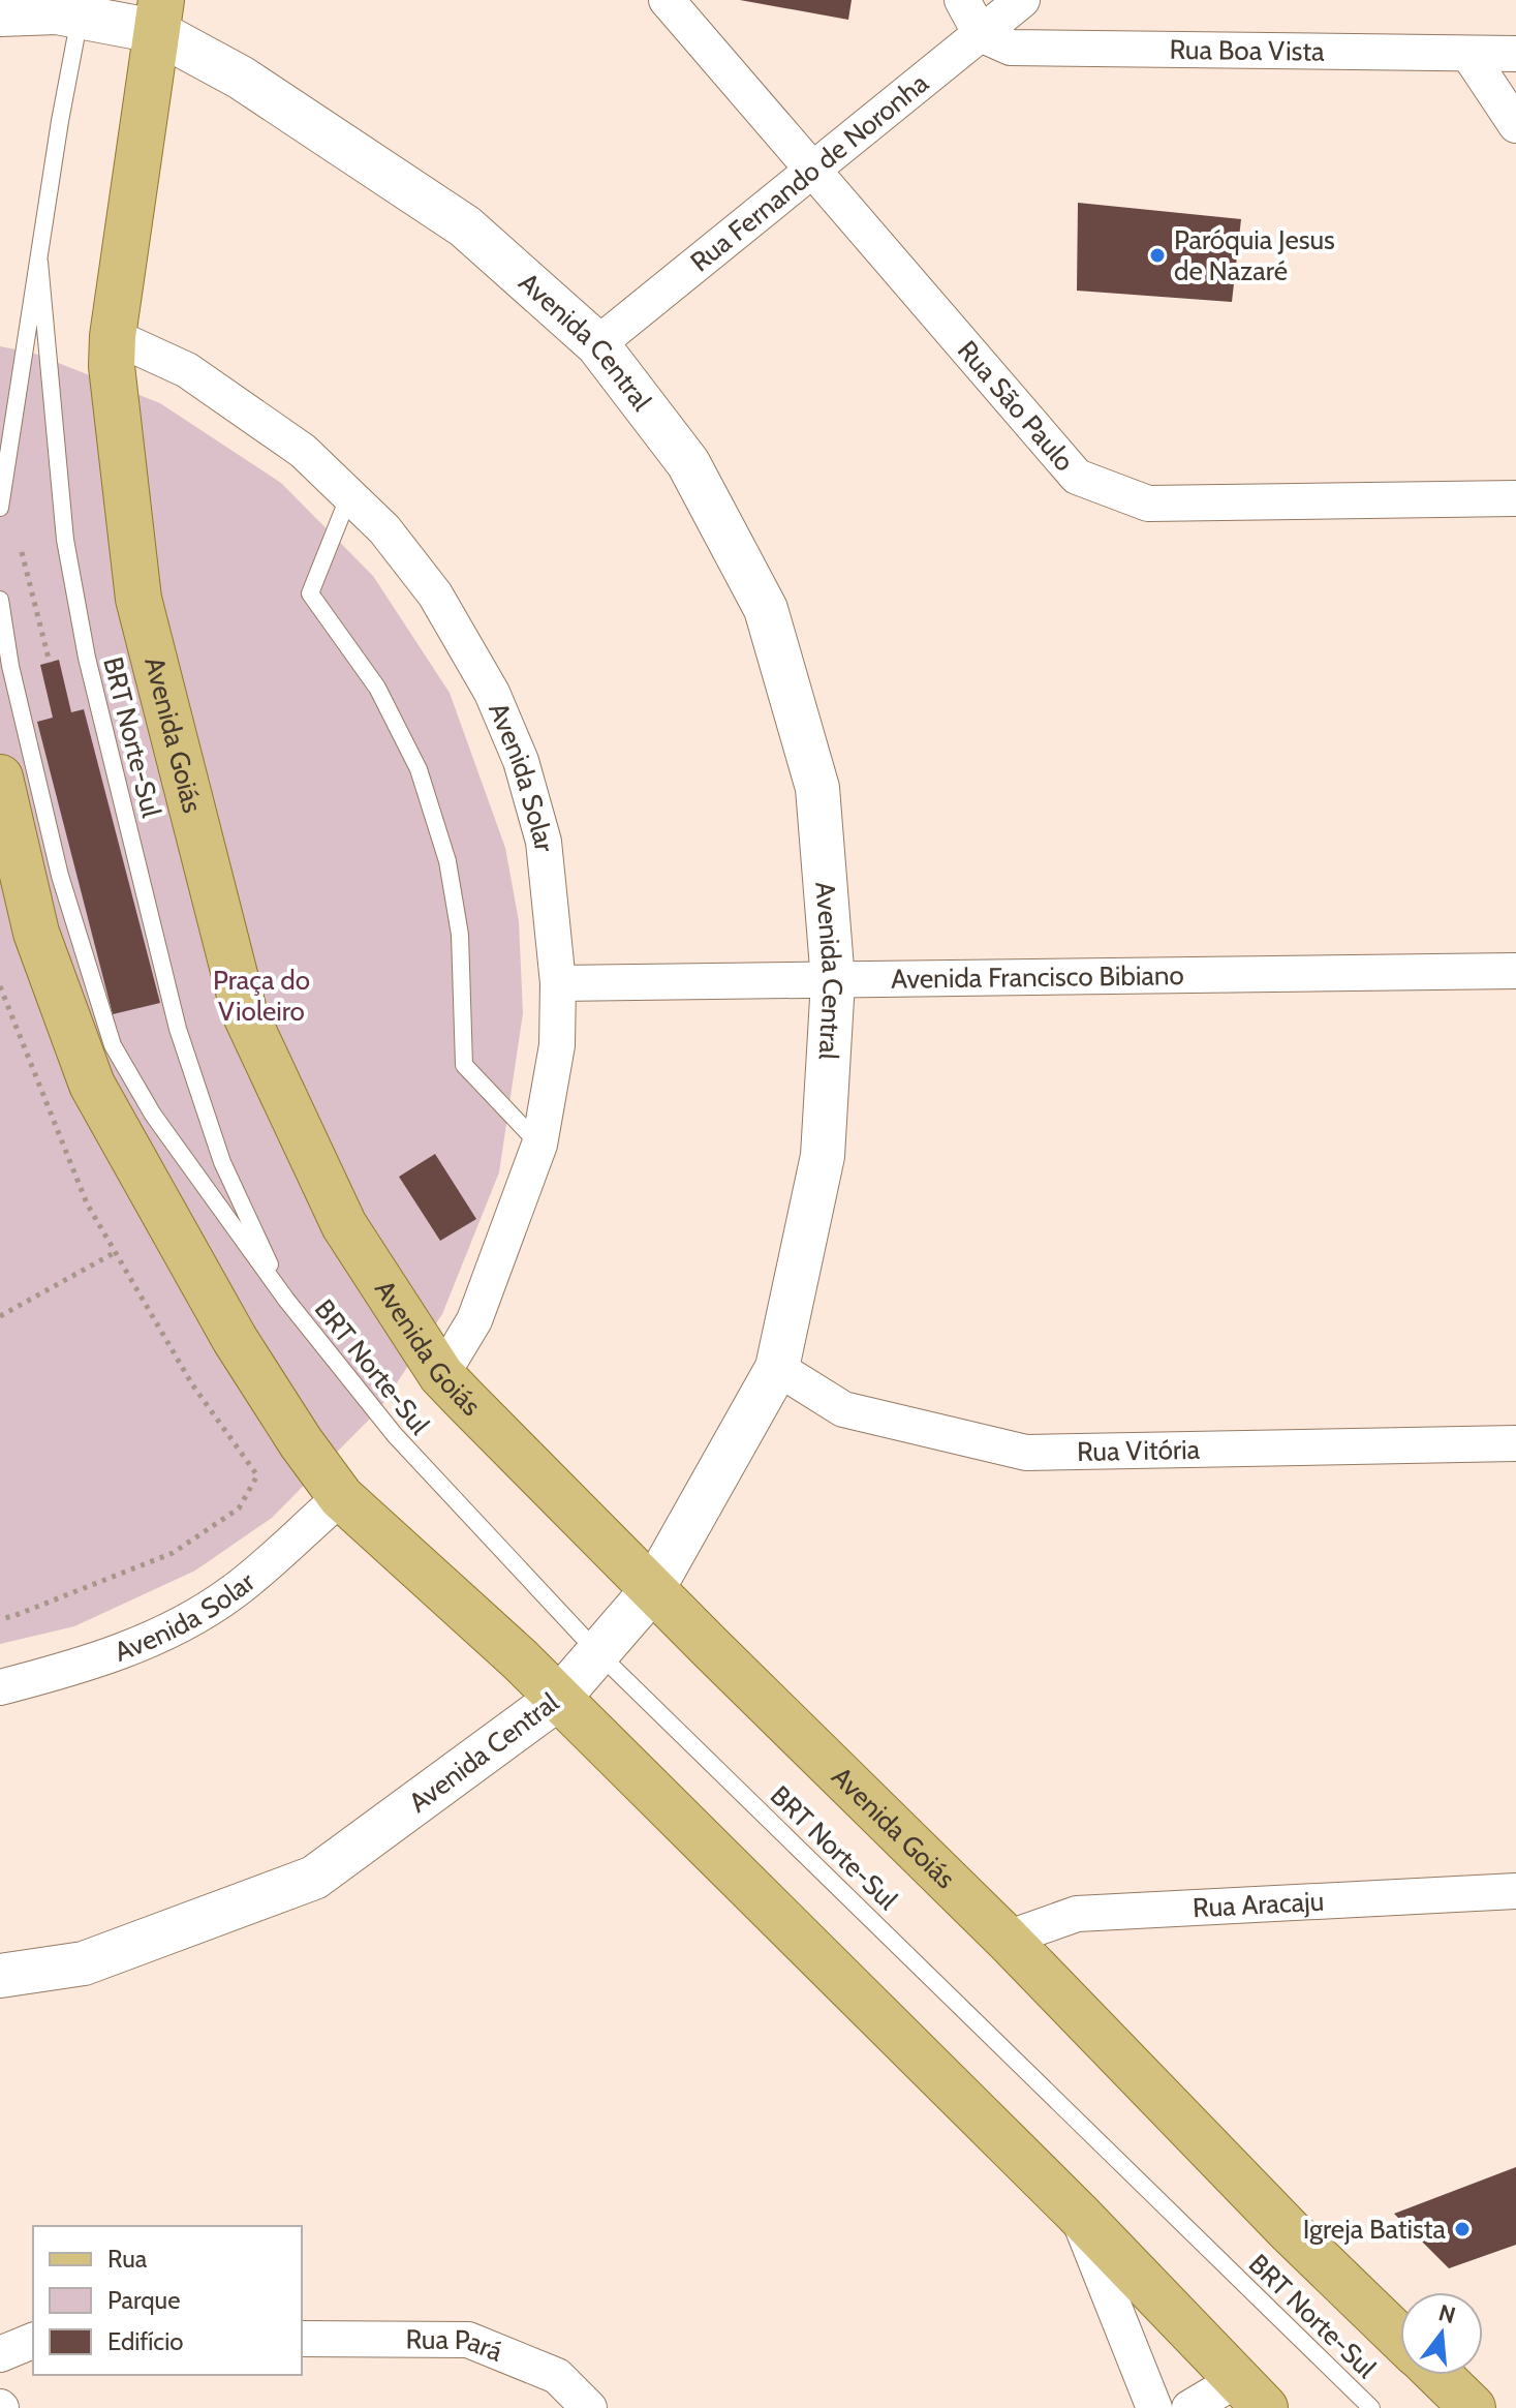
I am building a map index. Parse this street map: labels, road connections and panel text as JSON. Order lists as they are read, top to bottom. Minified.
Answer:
{"streets":{"main road":["Avenida Goiás"],"street":["Rua Boa Vista","Rua Fernando de Noronha","Avenida Central","Rua São Paulo","Avenida Solar","Avenida Francisco Bibiano","Rua Vitória","Rua Aracaju","Rua Pará"],"lane":["BRT Norte-Sul"]},"crossings":[["Rua Boa Vista","Rua Fernando de Noronha"],["Rua Fernando de Noronha","Avenida Central"],["Rua Fernando de Noronha","Rua São Paulo"],["Avenida Central","Avenida Goiás"],["Avenida Central","BRT Norte-Sul"],["Avenida Central","Avenida Francisco Bibiano"],["Avenida Central","Rua Vitória"],["Avenida Goiás","Avenida Solar"],["Avenida Goiás","Rua Aracaju"],["Avenida Solar","Avenida Francisco Bibiano"]],"parks":["Praça do Violeiro"],"places":["Paróquia Jesus de Nazaré","Igreja Batista"],"legend":["Rua","Parque","Edifício"],"north":"top"}
